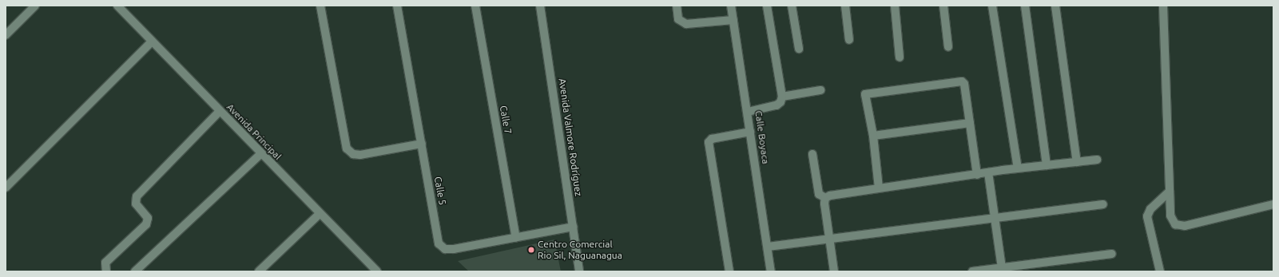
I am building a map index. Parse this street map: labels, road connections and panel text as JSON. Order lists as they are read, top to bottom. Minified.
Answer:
{"streets":{"street":["Calle 7","Avenida Principal","Avenida Valmore Rodríguez","Calle Boyaca","Calle 5"]},"crossings":[["Calle 7","Calle 5"],["Avenida Valmore Rodríguez","Calle 5"]],"places":["Centro Comercial Rio Sil, Naguanagua"]}
